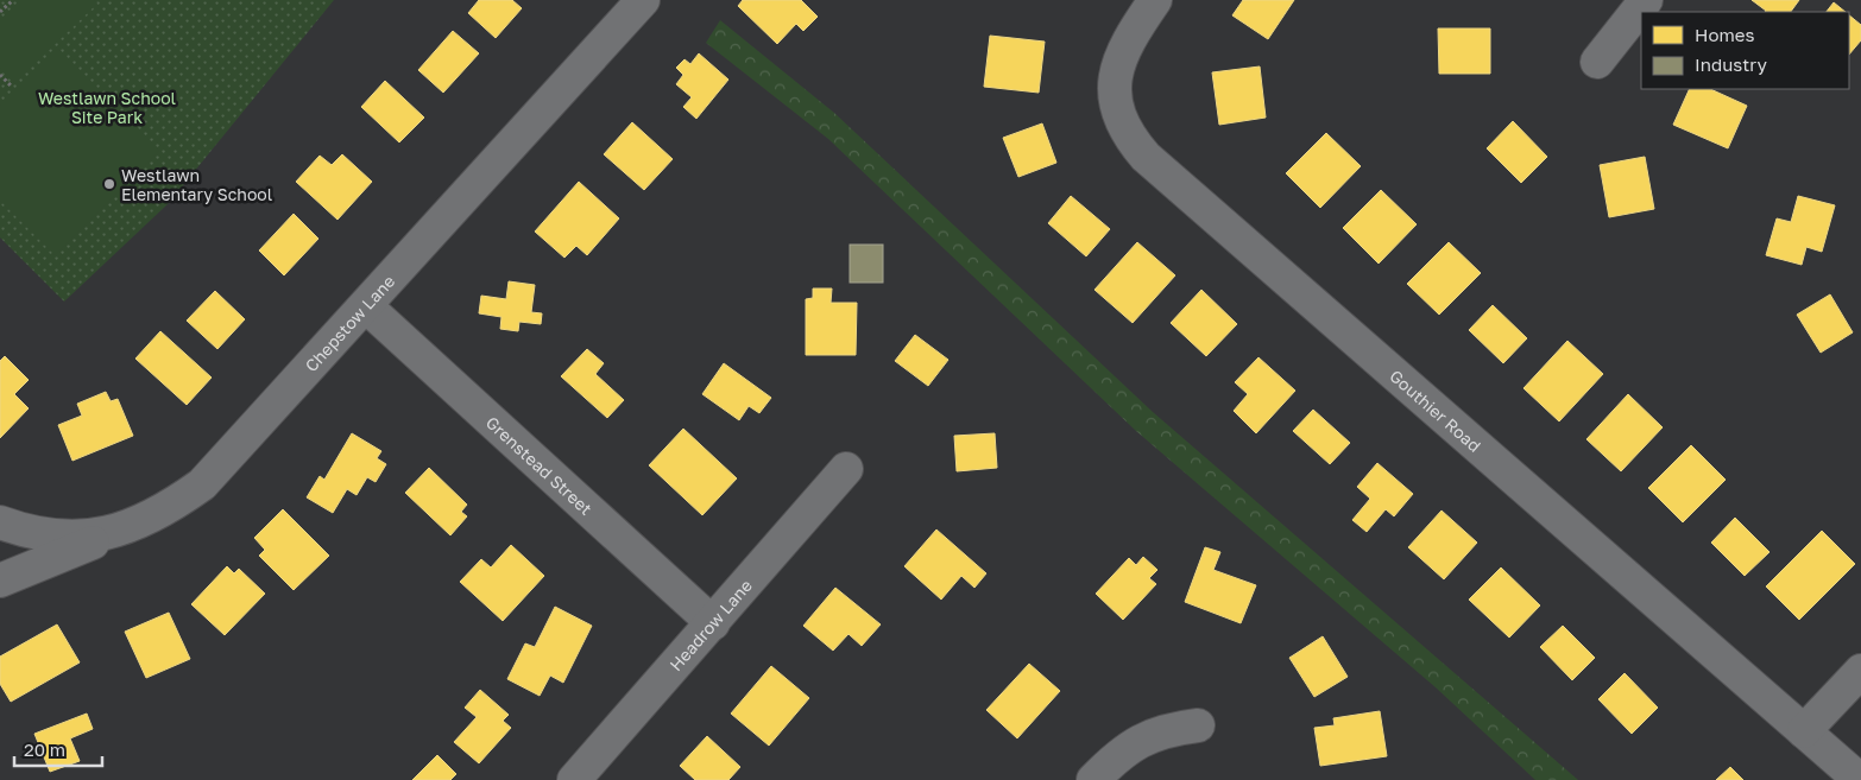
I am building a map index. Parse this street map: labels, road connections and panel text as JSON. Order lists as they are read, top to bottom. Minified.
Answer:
{"streets":{"street":["Chepstow Lane","Gouthier Road","Grenstead Street","Headrow Lane"]},"crossings":[["Chepstow Lane","Grenstead Street"],["Grenstead Street","Headrow Lane"]],"parks":["Westlawn School Site Park"],"places":["Westlawn Elementary School"],"legend":["Homes","Industry"],"scale_bar":"20 m"}
